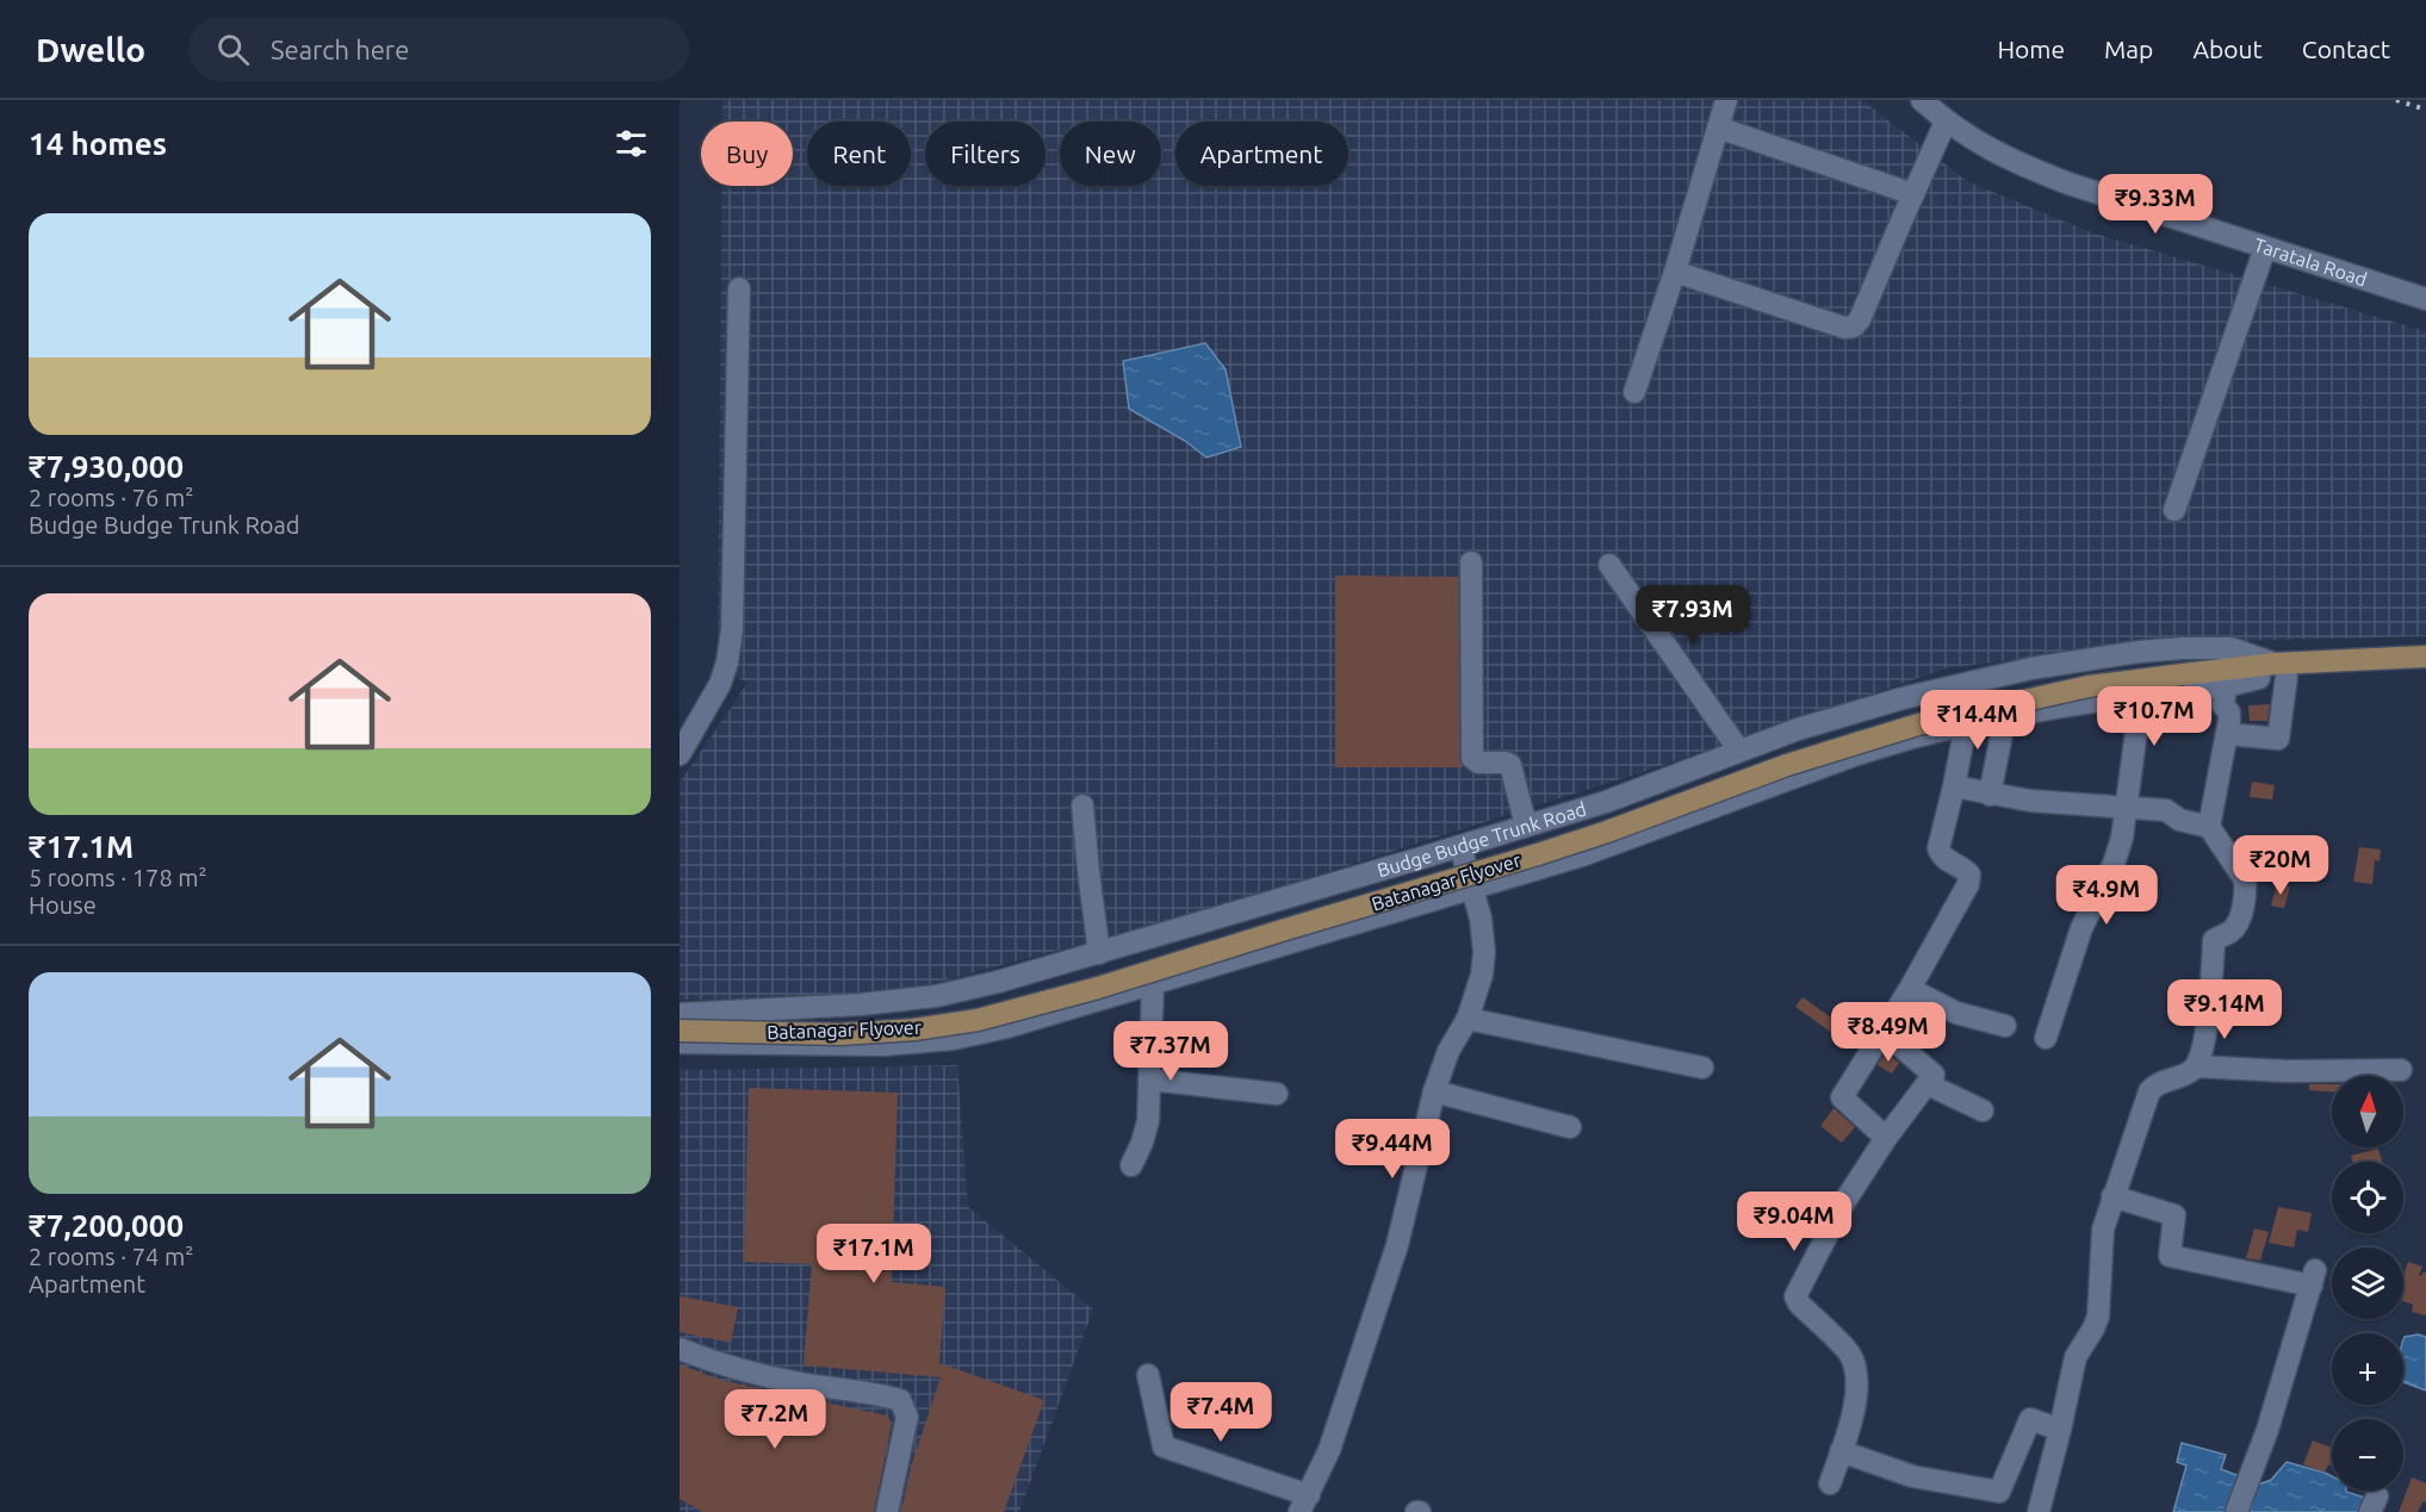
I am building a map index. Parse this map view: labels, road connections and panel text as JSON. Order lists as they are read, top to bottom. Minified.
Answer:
{"streets":{"main road":["Batanagar Flyover"],"street":["Taratala Road","Budge Budge Trunk Road"]},"crossings":[["Budge Budge Trunk Road","Batanagar Flyover"]],"north":"top","page":{"header":"Dwello","search":"Search here","nav":["Home","Map","About","Contact"],"heading":"14 homes","chip":["Buy","Rent","Filters","New","Apartment"],"price":["₹9.33M","₹7.93M","₹10.7M","₹14.4M","₹20M","₹4.9M","₹9.14M","₹8.49M","₹7.37M","₹9.44M","₹9.04M","₹17.1M","₹7.4M","₹7.2M"],"list":[{"name":"₹7,930,000","note":"2 rooms · 76 m² · Budge Budge Trunk Road"},{"name":"₹17.1M","note":"5 rooms · 178 m² · House"},{"name":"₹7,200,000","note":"2 rooms · 74 m² · Apartment"}],"map_buttons":["+","−"]}}
